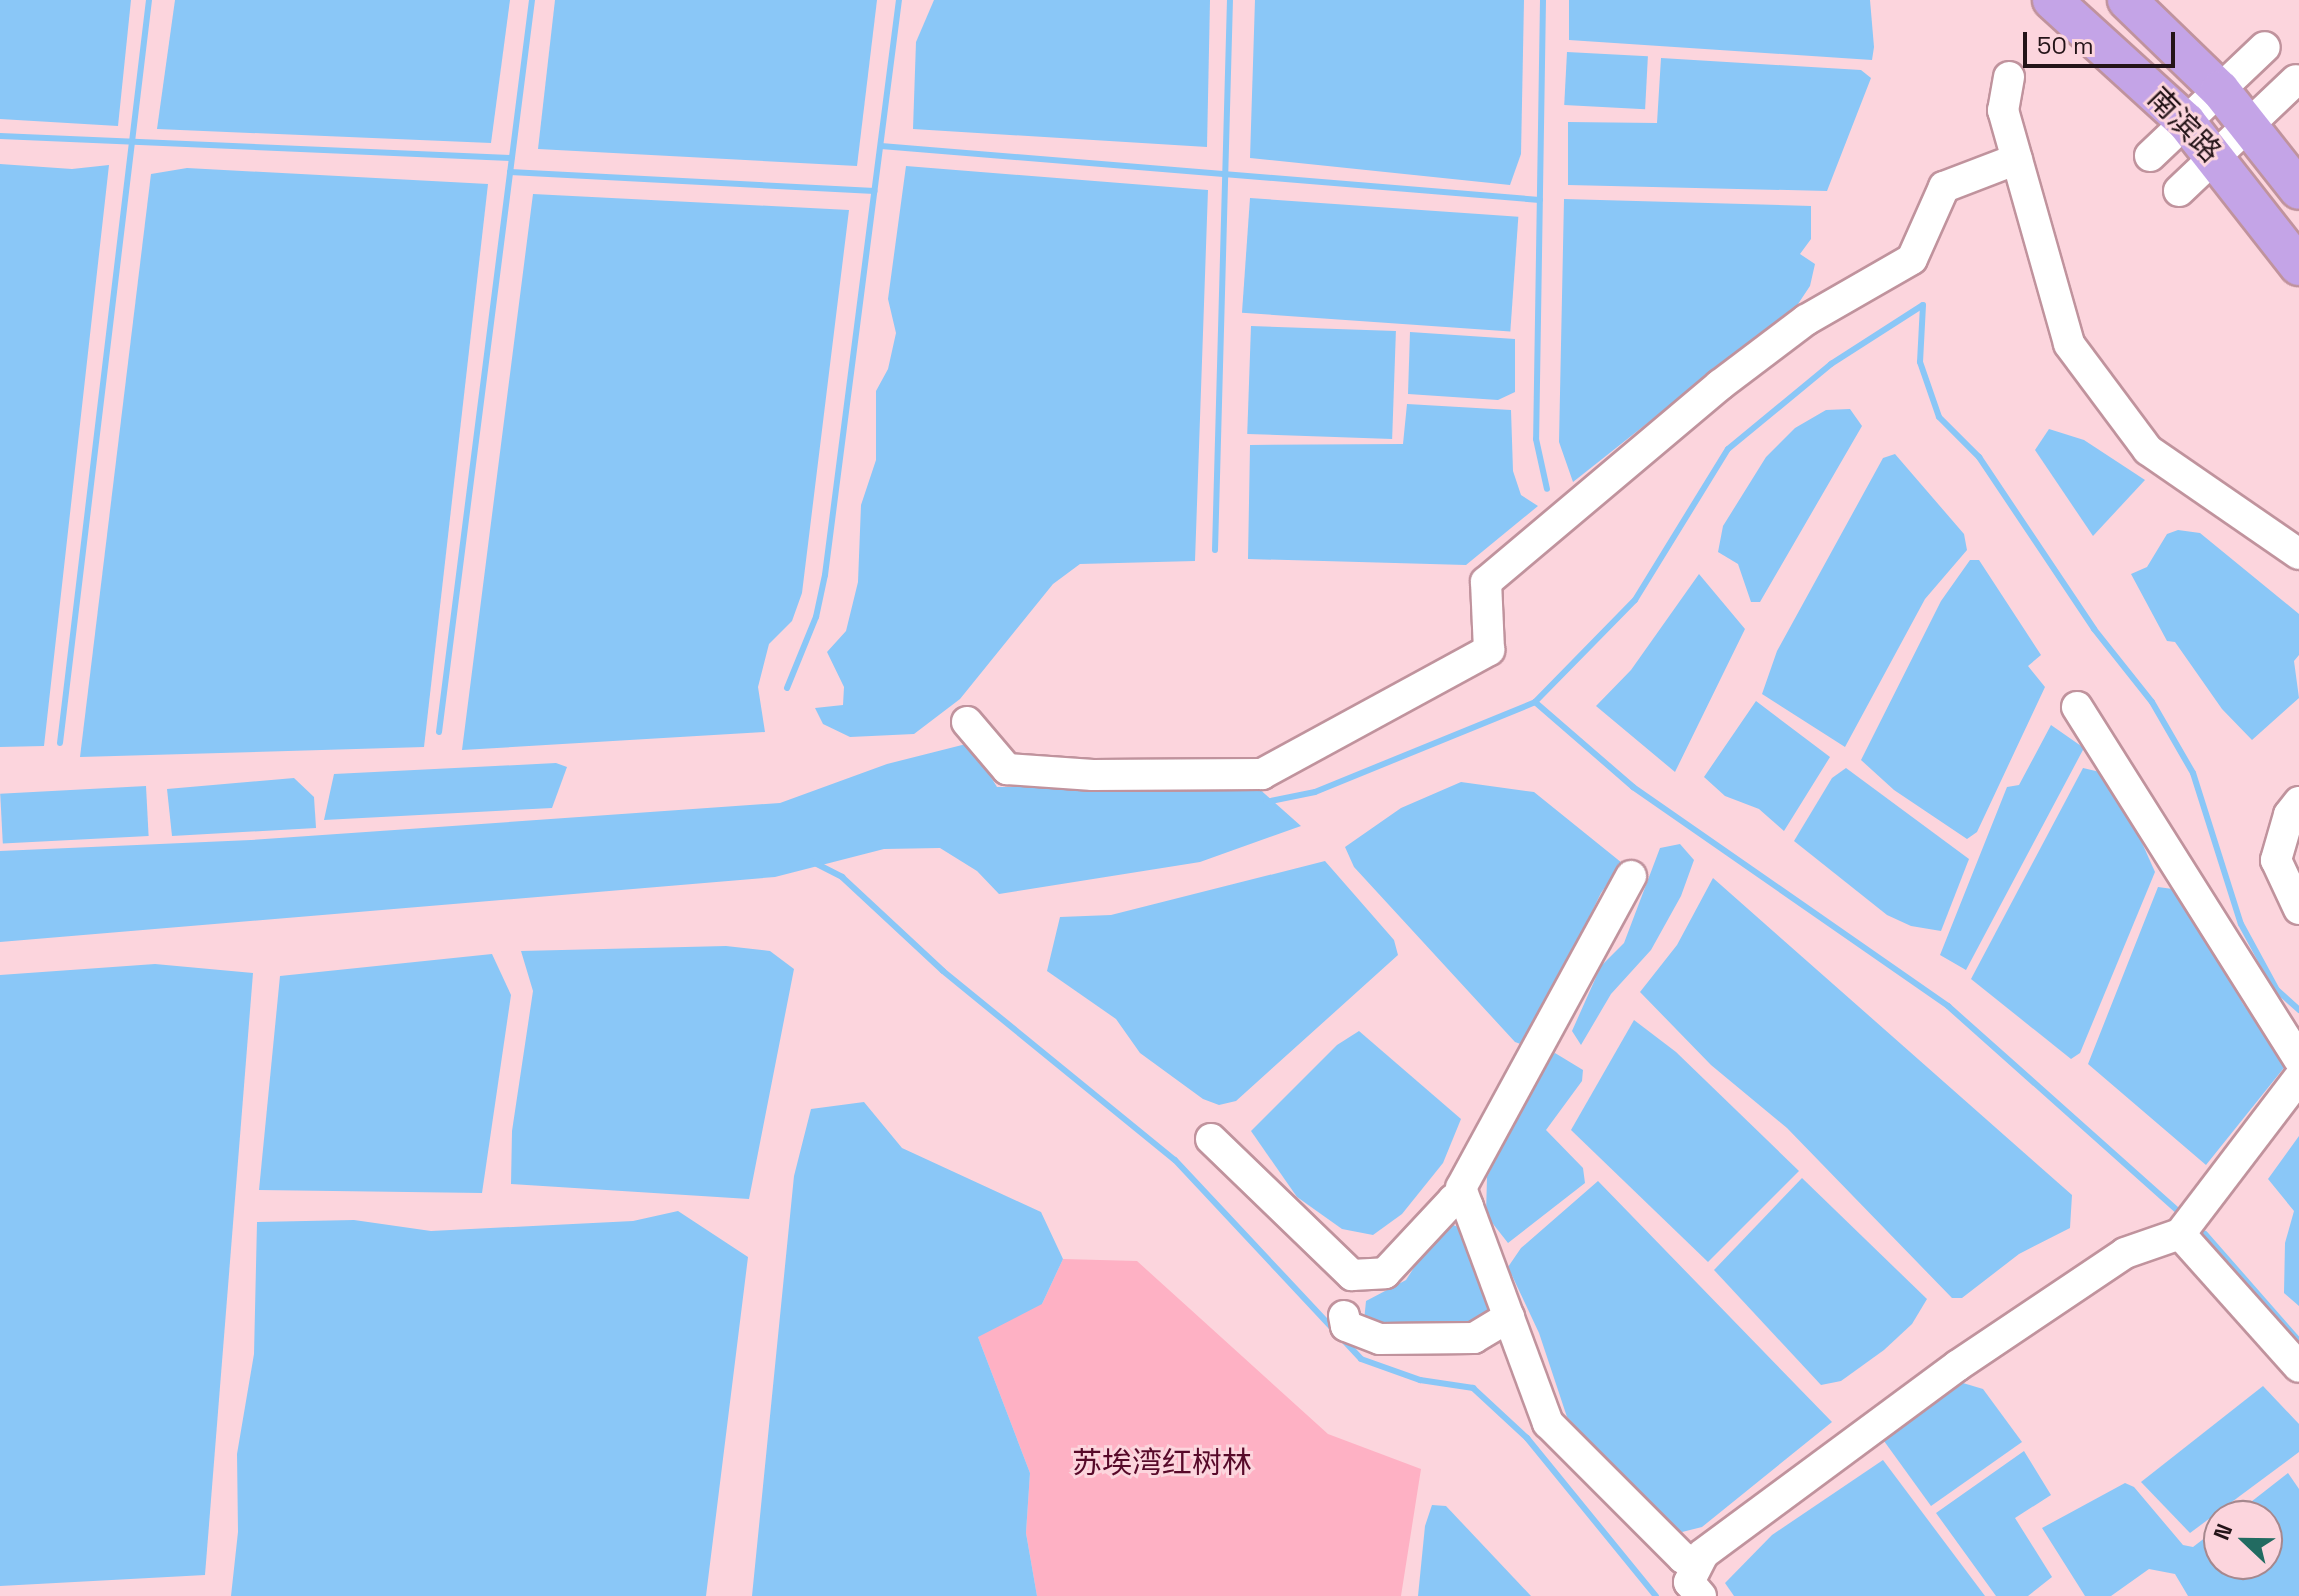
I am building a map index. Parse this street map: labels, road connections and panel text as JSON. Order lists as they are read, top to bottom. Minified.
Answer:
{"streets":{"main road":["南滨路"]},"parks":["苏埃湾红树林"],"scale_bar":"50 m","north":"left"}
